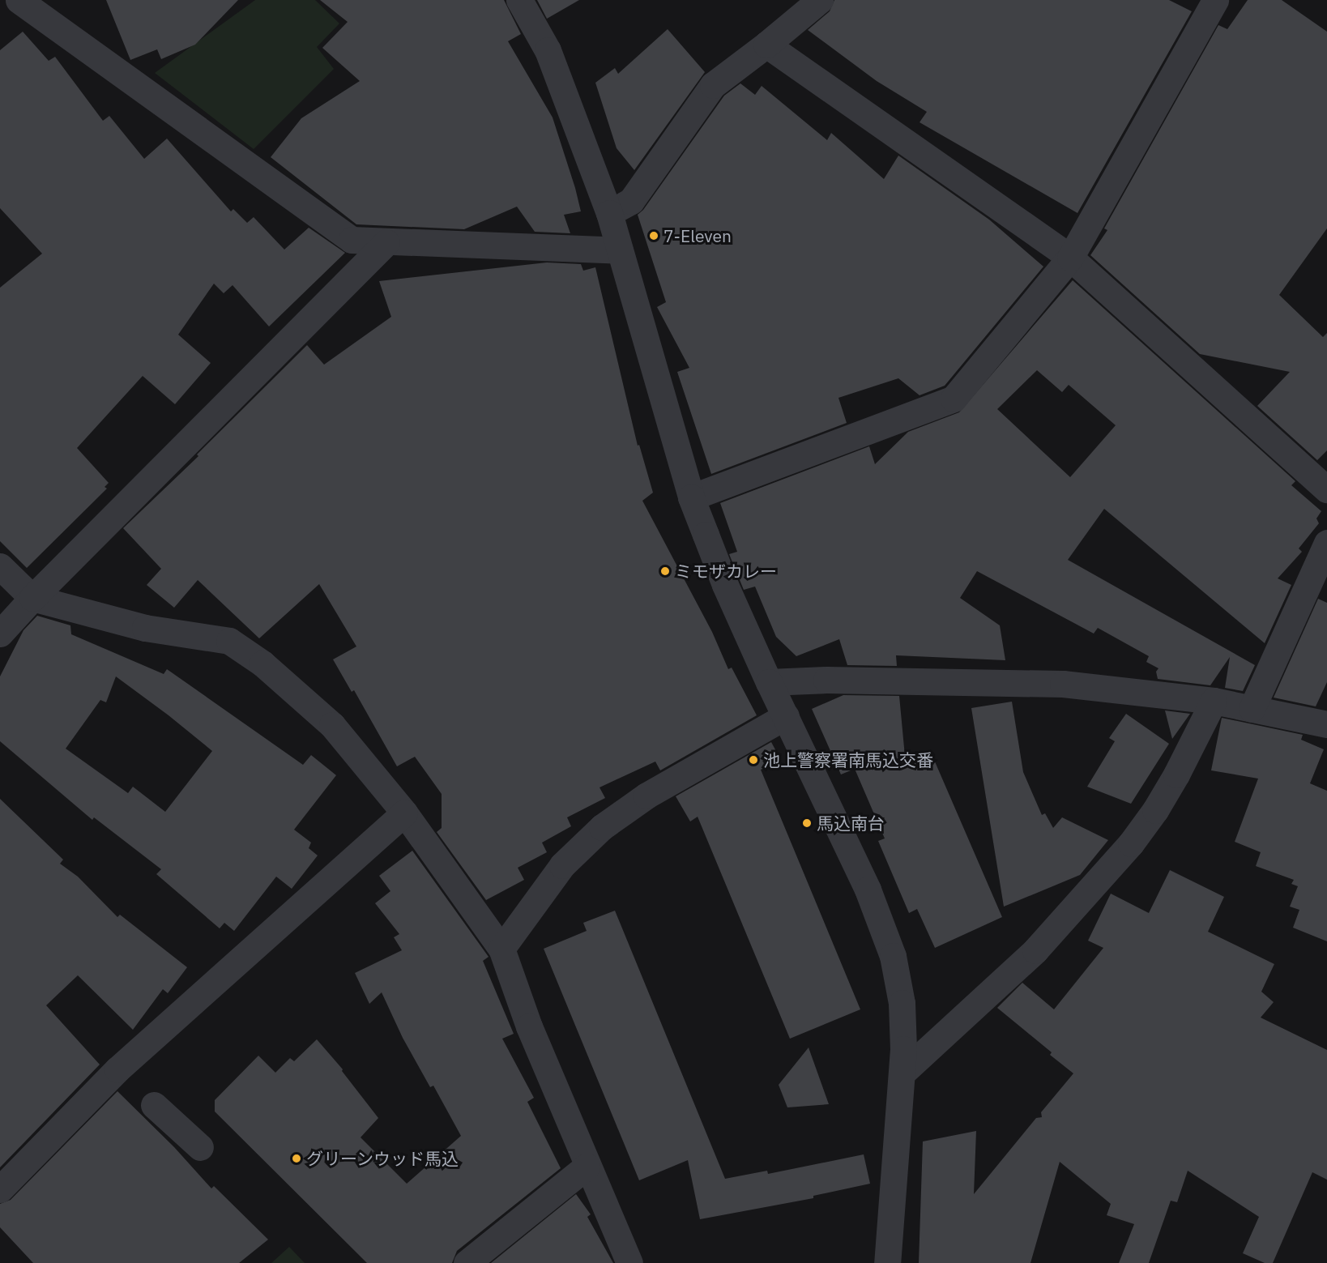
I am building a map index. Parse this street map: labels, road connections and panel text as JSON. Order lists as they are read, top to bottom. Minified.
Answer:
{"places":["7-Eleven","ミモザカレー","池上警察署南馬込交番","馬込南台","グリーンウッド馬込"]}
